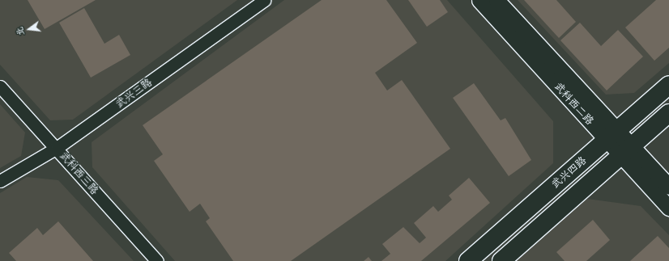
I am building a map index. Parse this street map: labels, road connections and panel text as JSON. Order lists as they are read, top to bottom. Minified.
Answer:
{"streets":{"main road":["武兴四路"],"street":["武兴三路","武科西二路","武科西三路"]},"crossings":[["武兴三路","武科西三路"],["武科西二路","武兴四路"]],"north":"left"}
